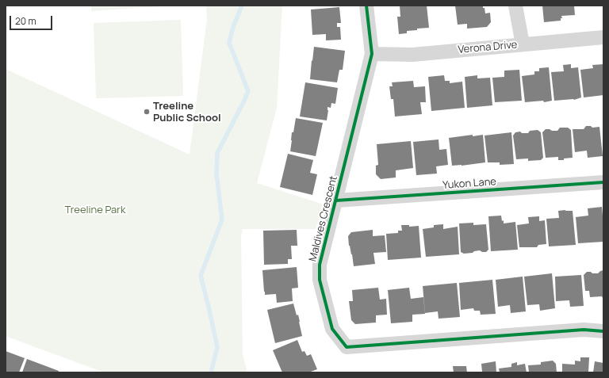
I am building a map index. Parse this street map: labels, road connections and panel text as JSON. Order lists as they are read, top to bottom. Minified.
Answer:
{"streets":{"street":["Verona Drive","Yukon Lane","Maldives Crescent"]},"crossings":[["Verona Drive","Maldives Crescent"],["Yukon Lane","Maldives Crescent"]],"parks":["Treeline Park"],"places":["Treeline Public School"],"scale_bar":"20 m"}
